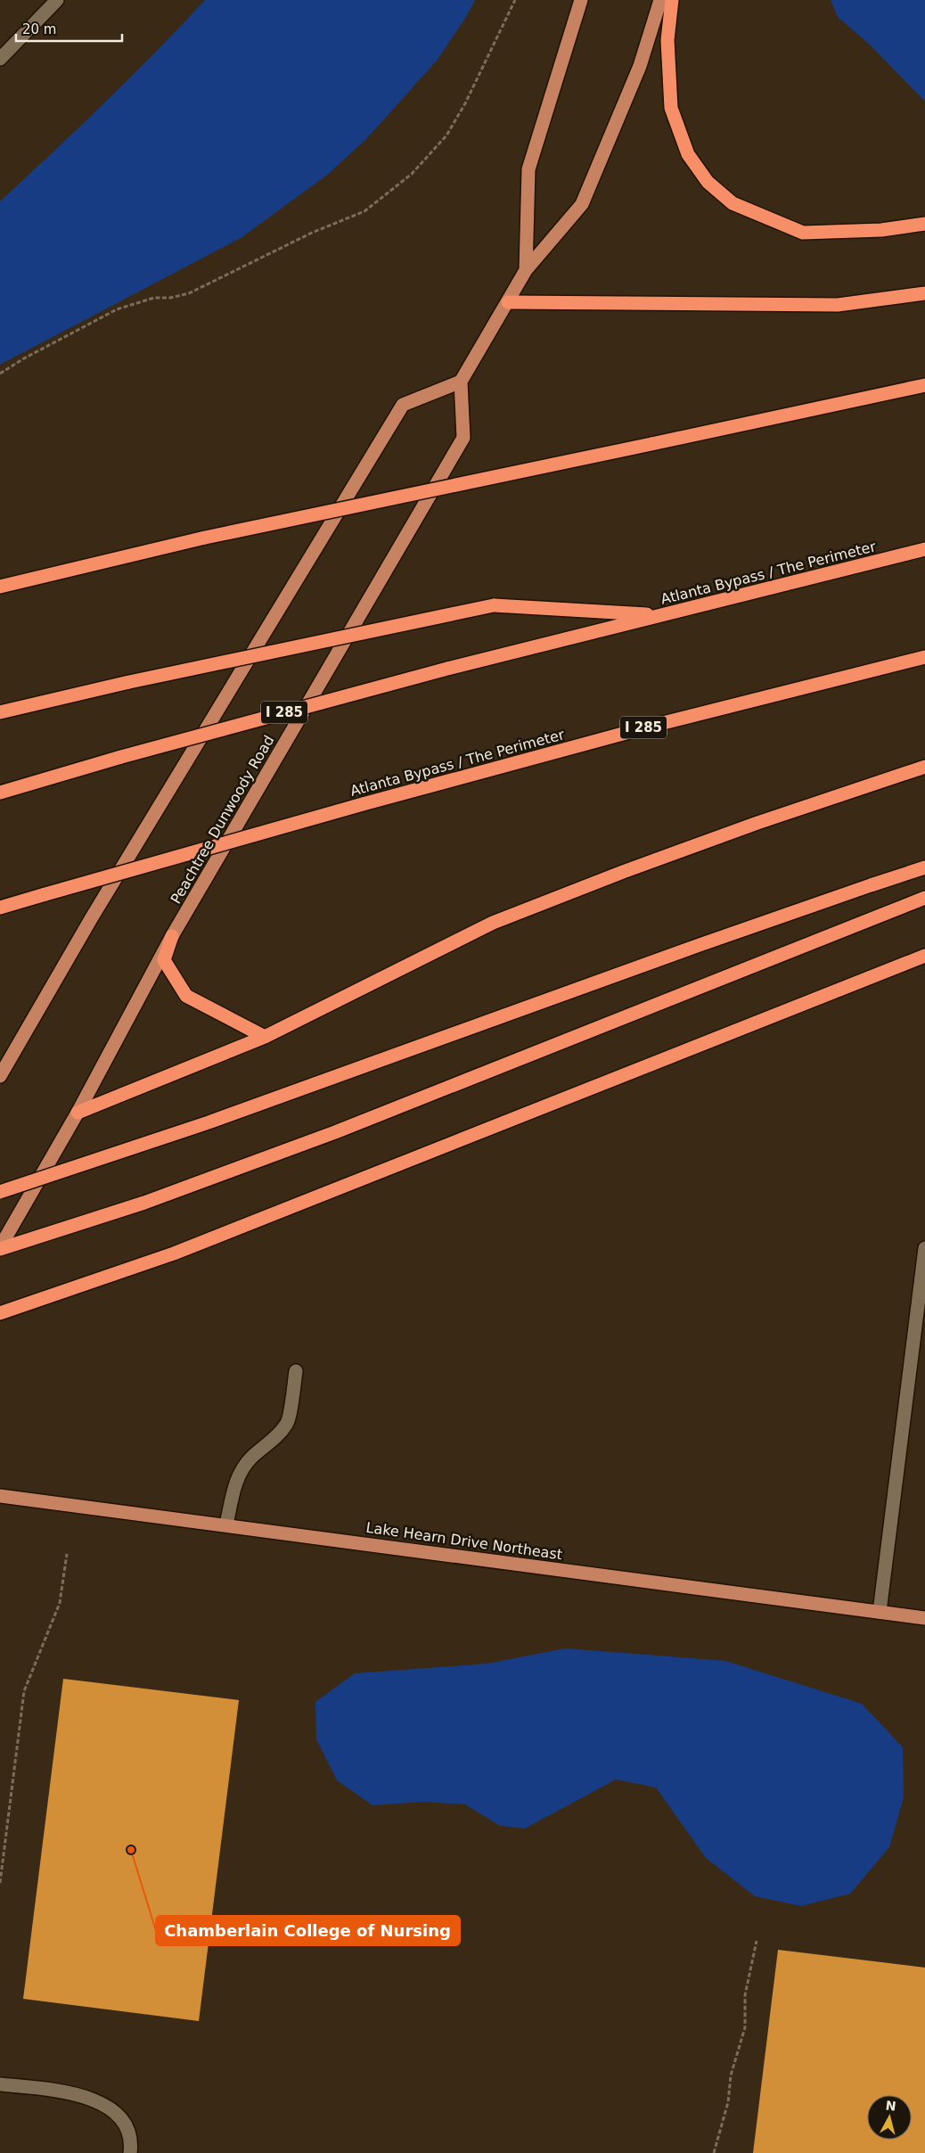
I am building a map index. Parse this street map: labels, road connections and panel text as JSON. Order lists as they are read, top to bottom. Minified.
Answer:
{"streets":{"highway":["Atlanta Bypass / The Perimeter","I 285"],"main road":["Peachtree Dunwoody Road","Lake Hearn Drive Northeast"]},"places":["Chamberlain College of Nursing"],"scale_bar":"20 m","north":"top"}
